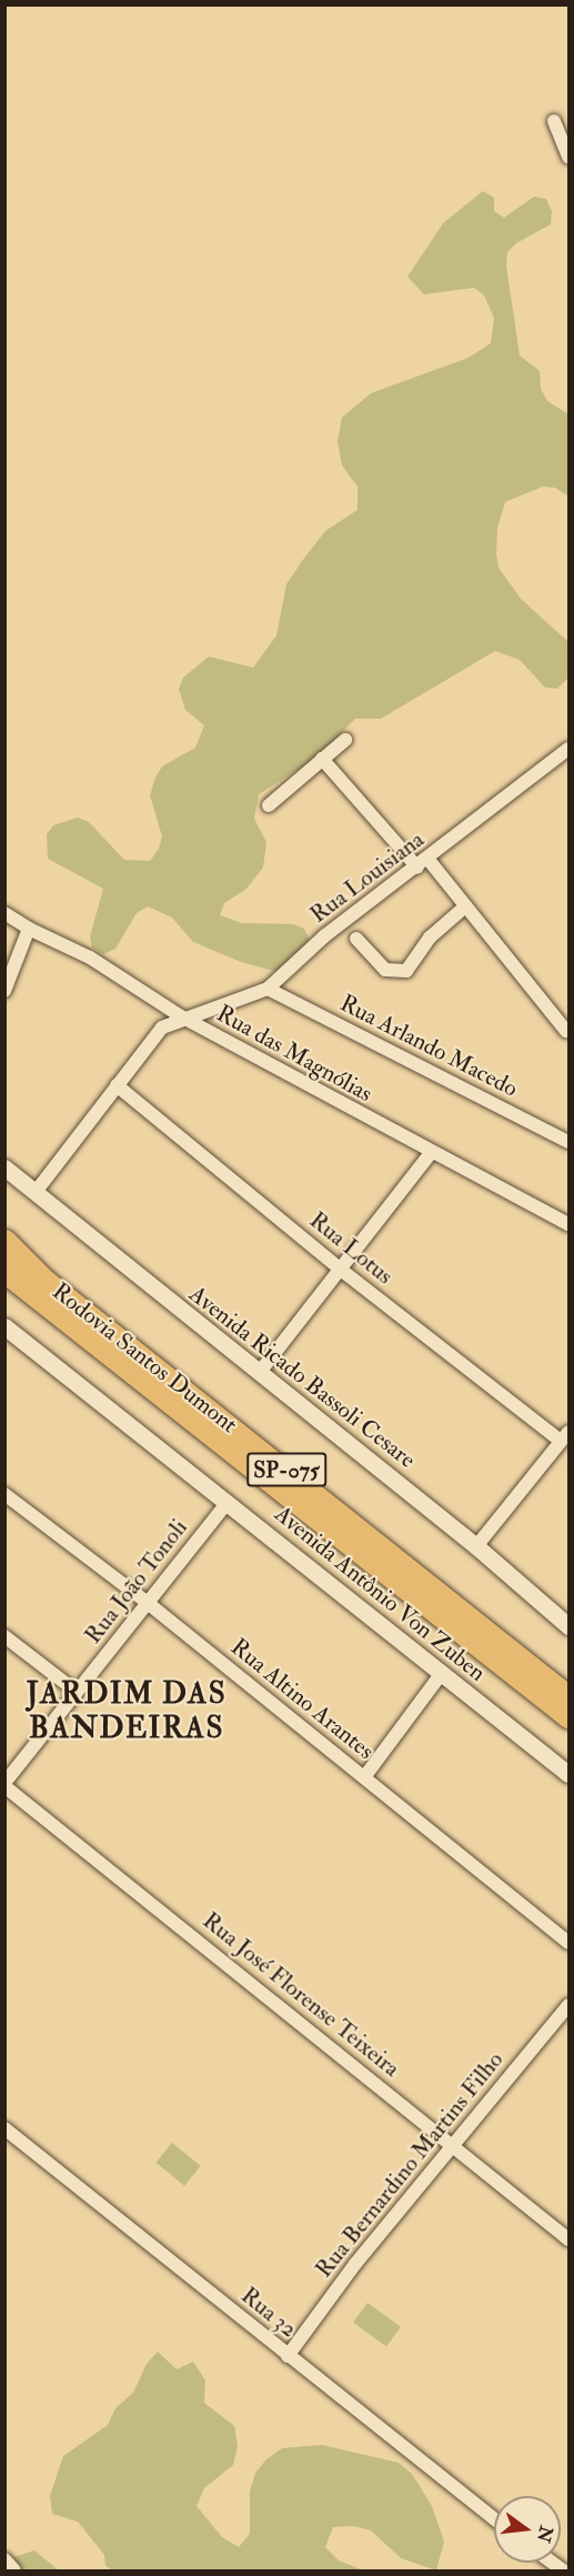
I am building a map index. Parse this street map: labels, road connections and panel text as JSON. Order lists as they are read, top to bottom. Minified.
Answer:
{"streets":{"highway":["Rodovia Santos Dumont","SP-075"],"street":["Rua Louisiana","Rua Arlando Macedo","Rua das Magnólias","Rua Lotus","Avenida Ricado Bassoli Cesare","Rua João Tonoli","Avenida Antônio Von Zuben","Rua Altino Arantes","Rua José Florense Teixeira","Rua Bernardino Martins Filho","Rua 32"]},"crossings":[["Rua Louisiana","Rua Arlando Macedo"],["Rua Louisiana","Rua das Magnólias"],["Rua João Tonoli","Avenida Antônio Von Zuben"],["Rua João Tonoli","Rua Altino Arantes"],["Rua João Tonoli","Rua José Florense Teixeira"],["Rua José Florense Teixeira","Rua Bernardino Martins Filho"],["Rua Bernardino Martins Filho","Rua 32"]],"districts":["JARDIM DAS BANDEIRAS"],"north":"right"}
